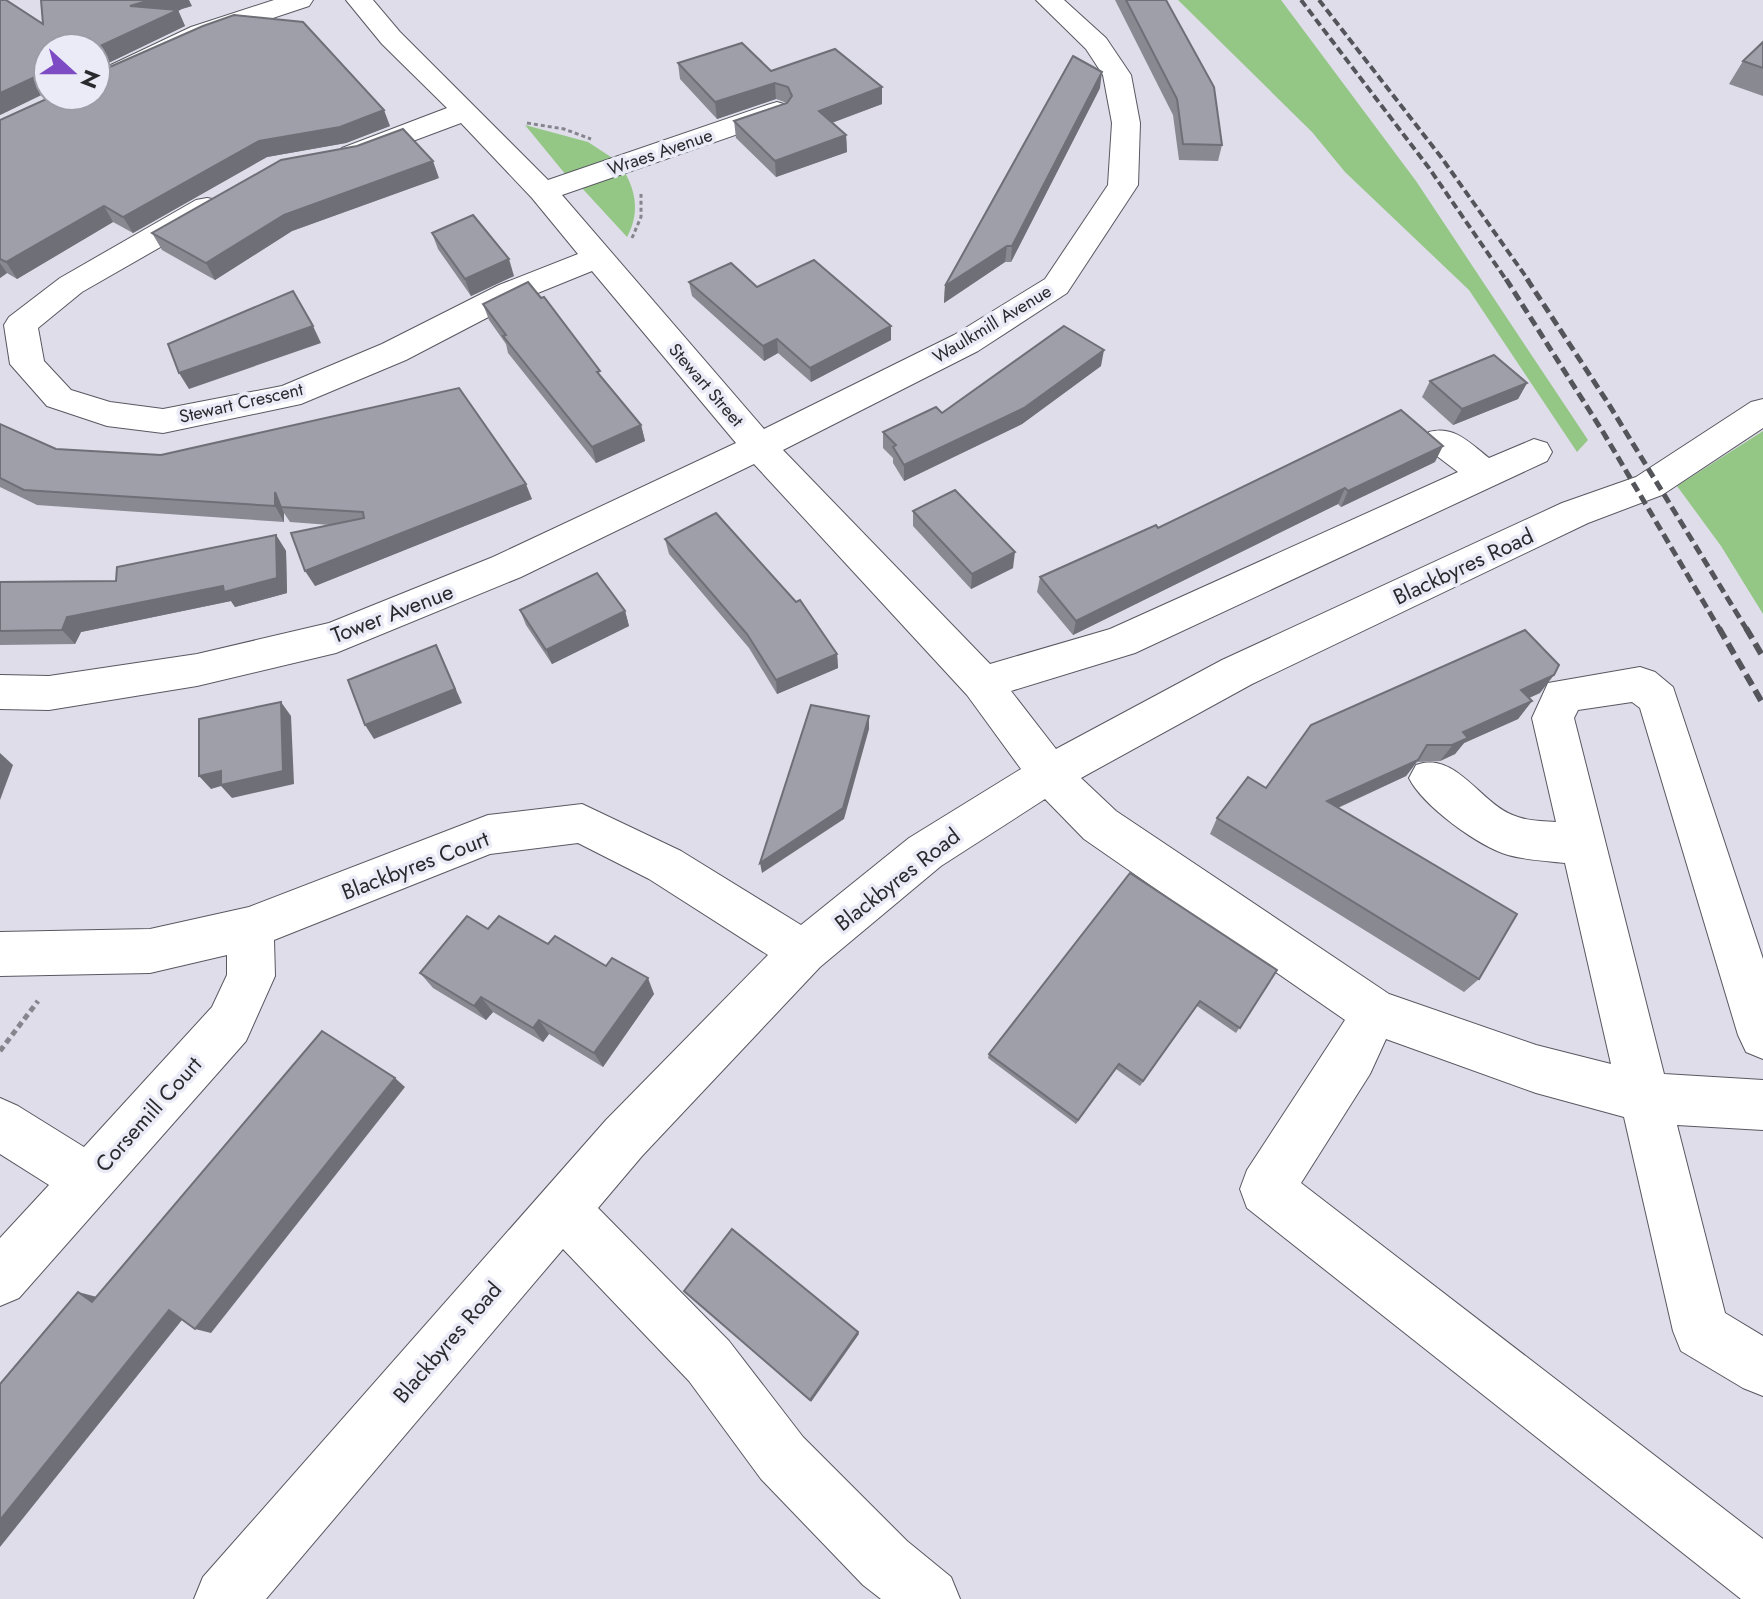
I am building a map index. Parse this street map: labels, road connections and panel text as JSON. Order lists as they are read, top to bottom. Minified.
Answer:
{"streets":{"street":["Wraes Avenue","Waulkmill Avenue","Stewart Street","Stewart Crescent","Blackbyres Road","Tower Avenue","Blackbyres Court","Corsemill Court"]},"crossings":[["Wraes Avenue","Stewart Street"],["Waulkmill Avenue","Stewart Street"],["Waulkmill Avenue","Tower Avenue"],["Stewart Street","Stewart Crescent"],["Stewart Street","Blackbyres Road"],["Stewart Street","Tower Avenue"],["Blackbyres Road","Blackbyres Court"],["Blackbyres Court","Corsemill Court"]],"north":"right"}
